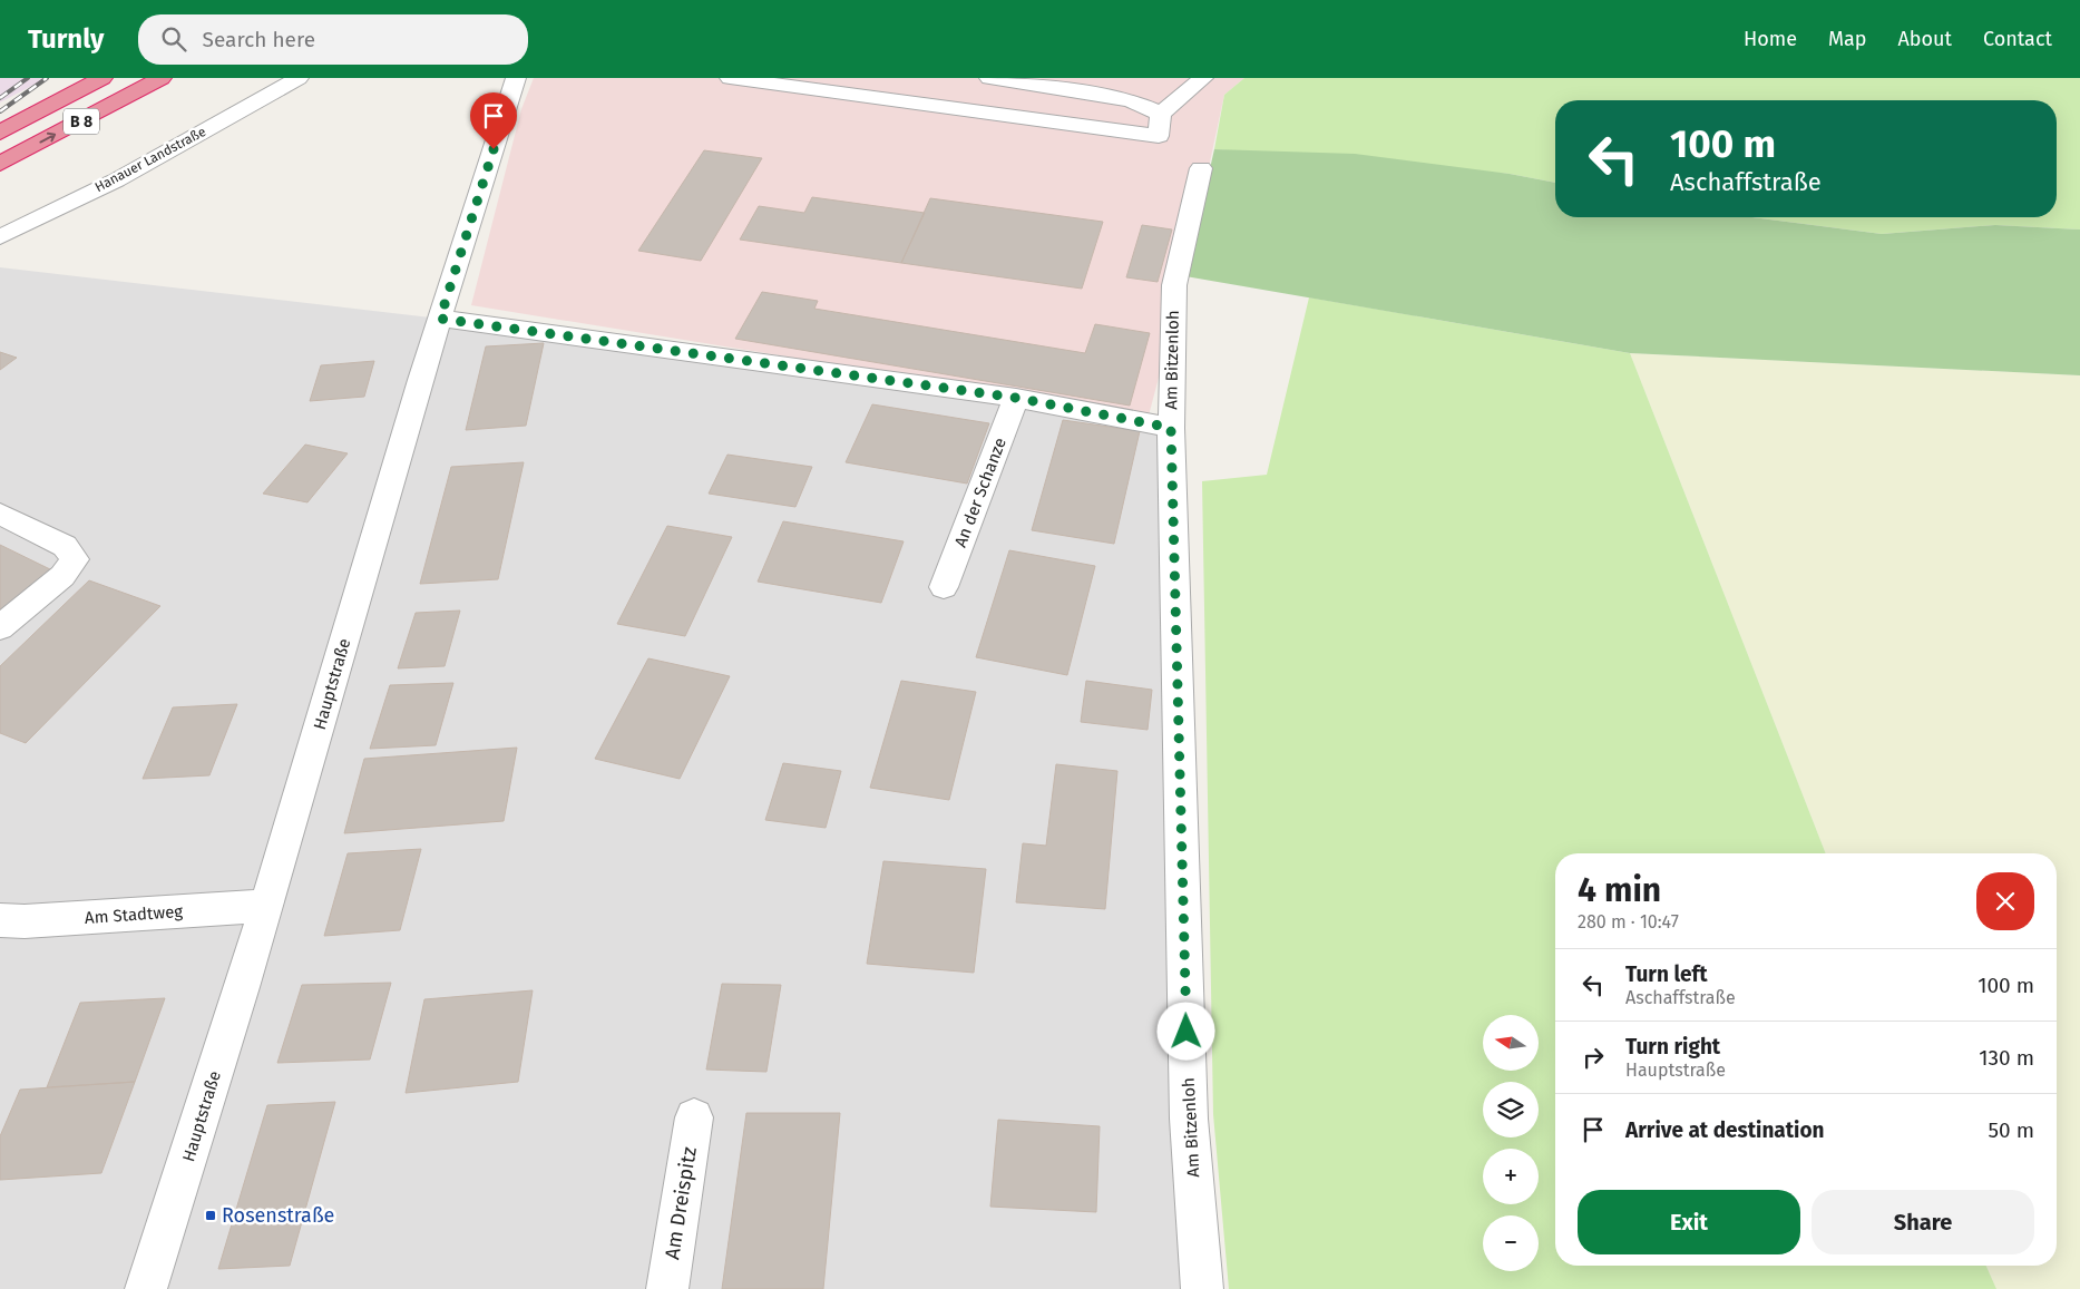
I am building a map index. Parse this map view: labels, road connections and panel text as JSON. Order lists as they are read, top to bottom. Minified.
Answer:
{"streets":{"highway":["B 8"],"street":["Hanauer Landstraße","Am Bitzenloh","An der Schanze","Hauptstraße","Am Stadtweg","Am Dreispitz"]},"crossings":[["Hauptstraße","Am Stadtweg"]],"places":{"transit":["Rosenstraße"]},"north":"left","page":{"header":"Turnly","search":"Search here","nav":["Home","Map","About","Contact"],"turn":["100 m","Aschaffstraße"],"heading":["4 min","280 m · 10:47"],"list":[{"name":"Turn left","note":"Aschaffstraße","value":"100 m"},{"name":"Turn right","note":"Hauptstraße","value":"130 m"},{"name":"Arrive at destination","value":"50 m"}],"map_buttons":["+","−"],"buttons":["Exit","Share"]}}
